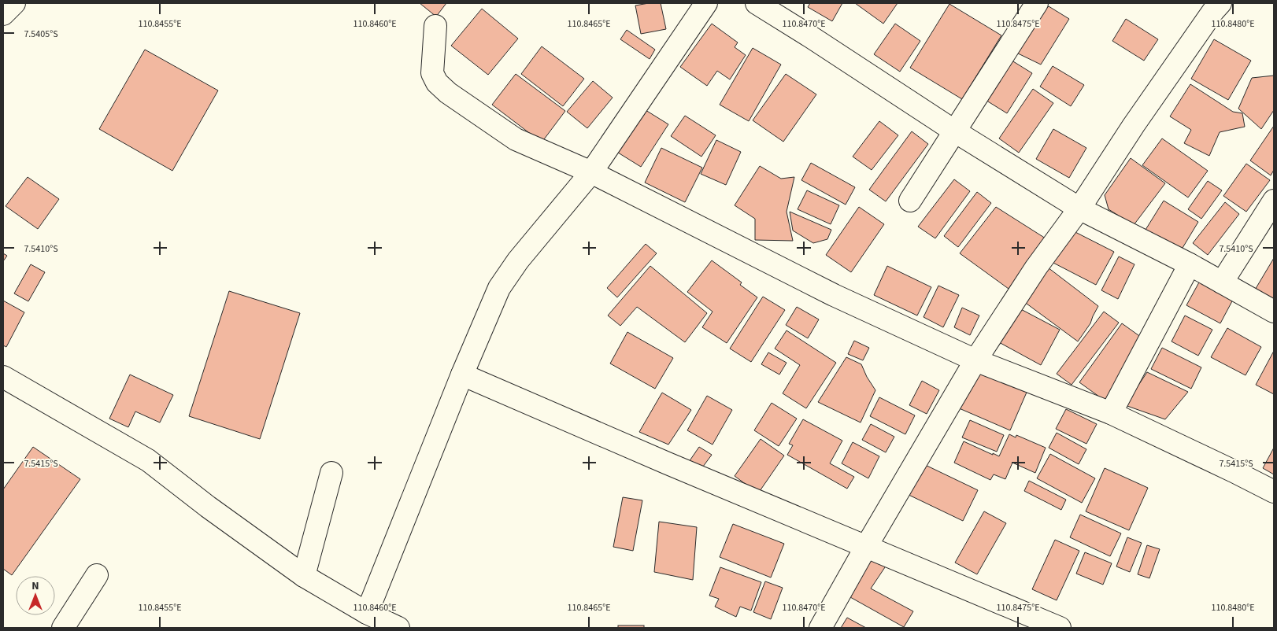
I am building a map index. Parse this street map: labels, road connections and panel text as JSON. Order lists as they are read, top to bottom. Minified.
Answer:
{"north":"top","coordinates":["110.8455°E","110.8460°E","110.8465°E","110.8470°E","110.8475°E","110.8480°E","7.5405°S","7.5410°S","7.5415°S"]}
